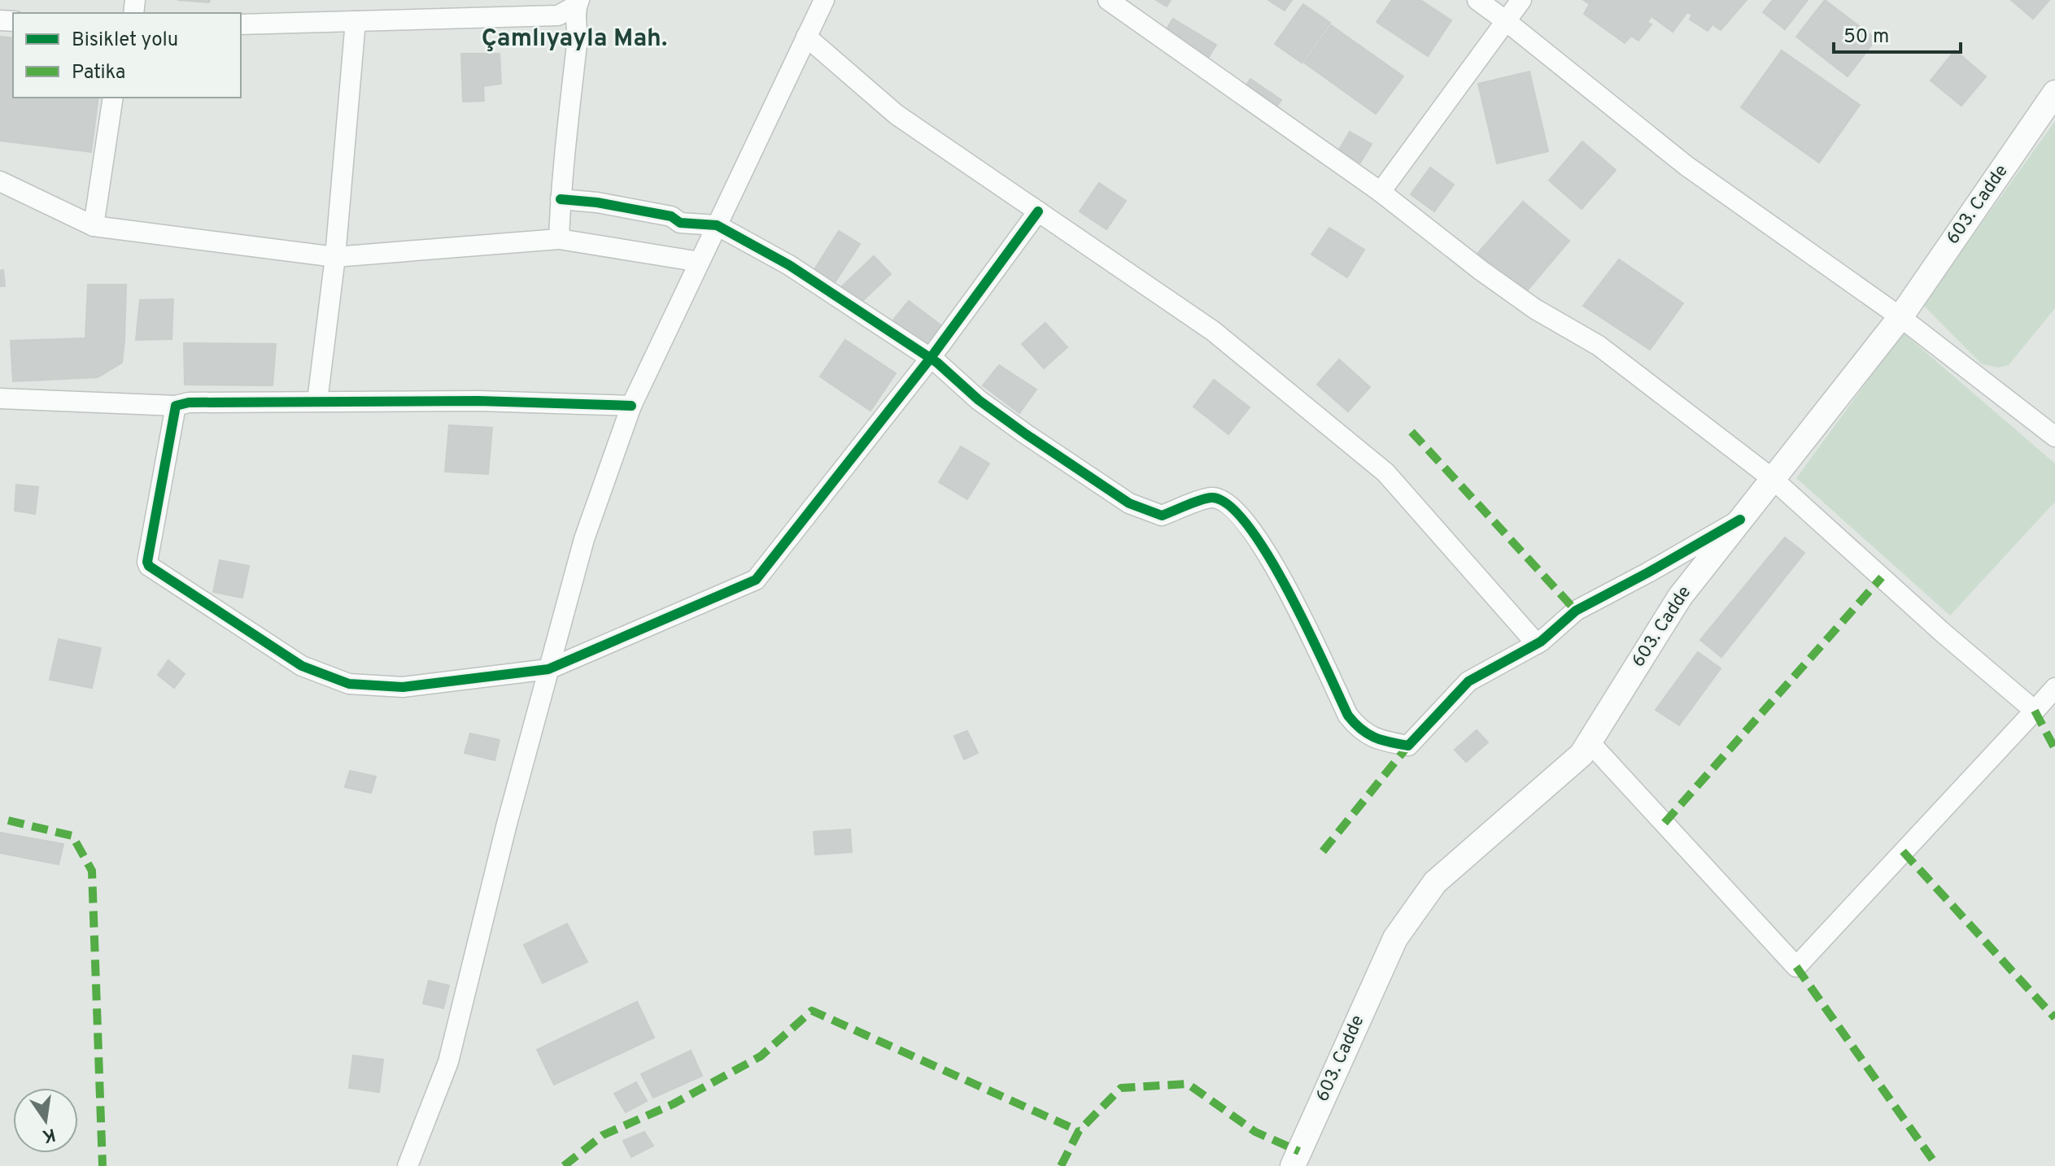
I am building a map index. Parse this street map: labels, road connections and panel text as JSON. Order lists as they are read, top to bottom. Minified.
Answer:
{"streets":{"street":["603. Cadde"]},"districts":["Çamlıyayla Mah."],"legend":["Bisiklet yolu","Patika"],"scale_bar":"50 m","north":"bottom"}
